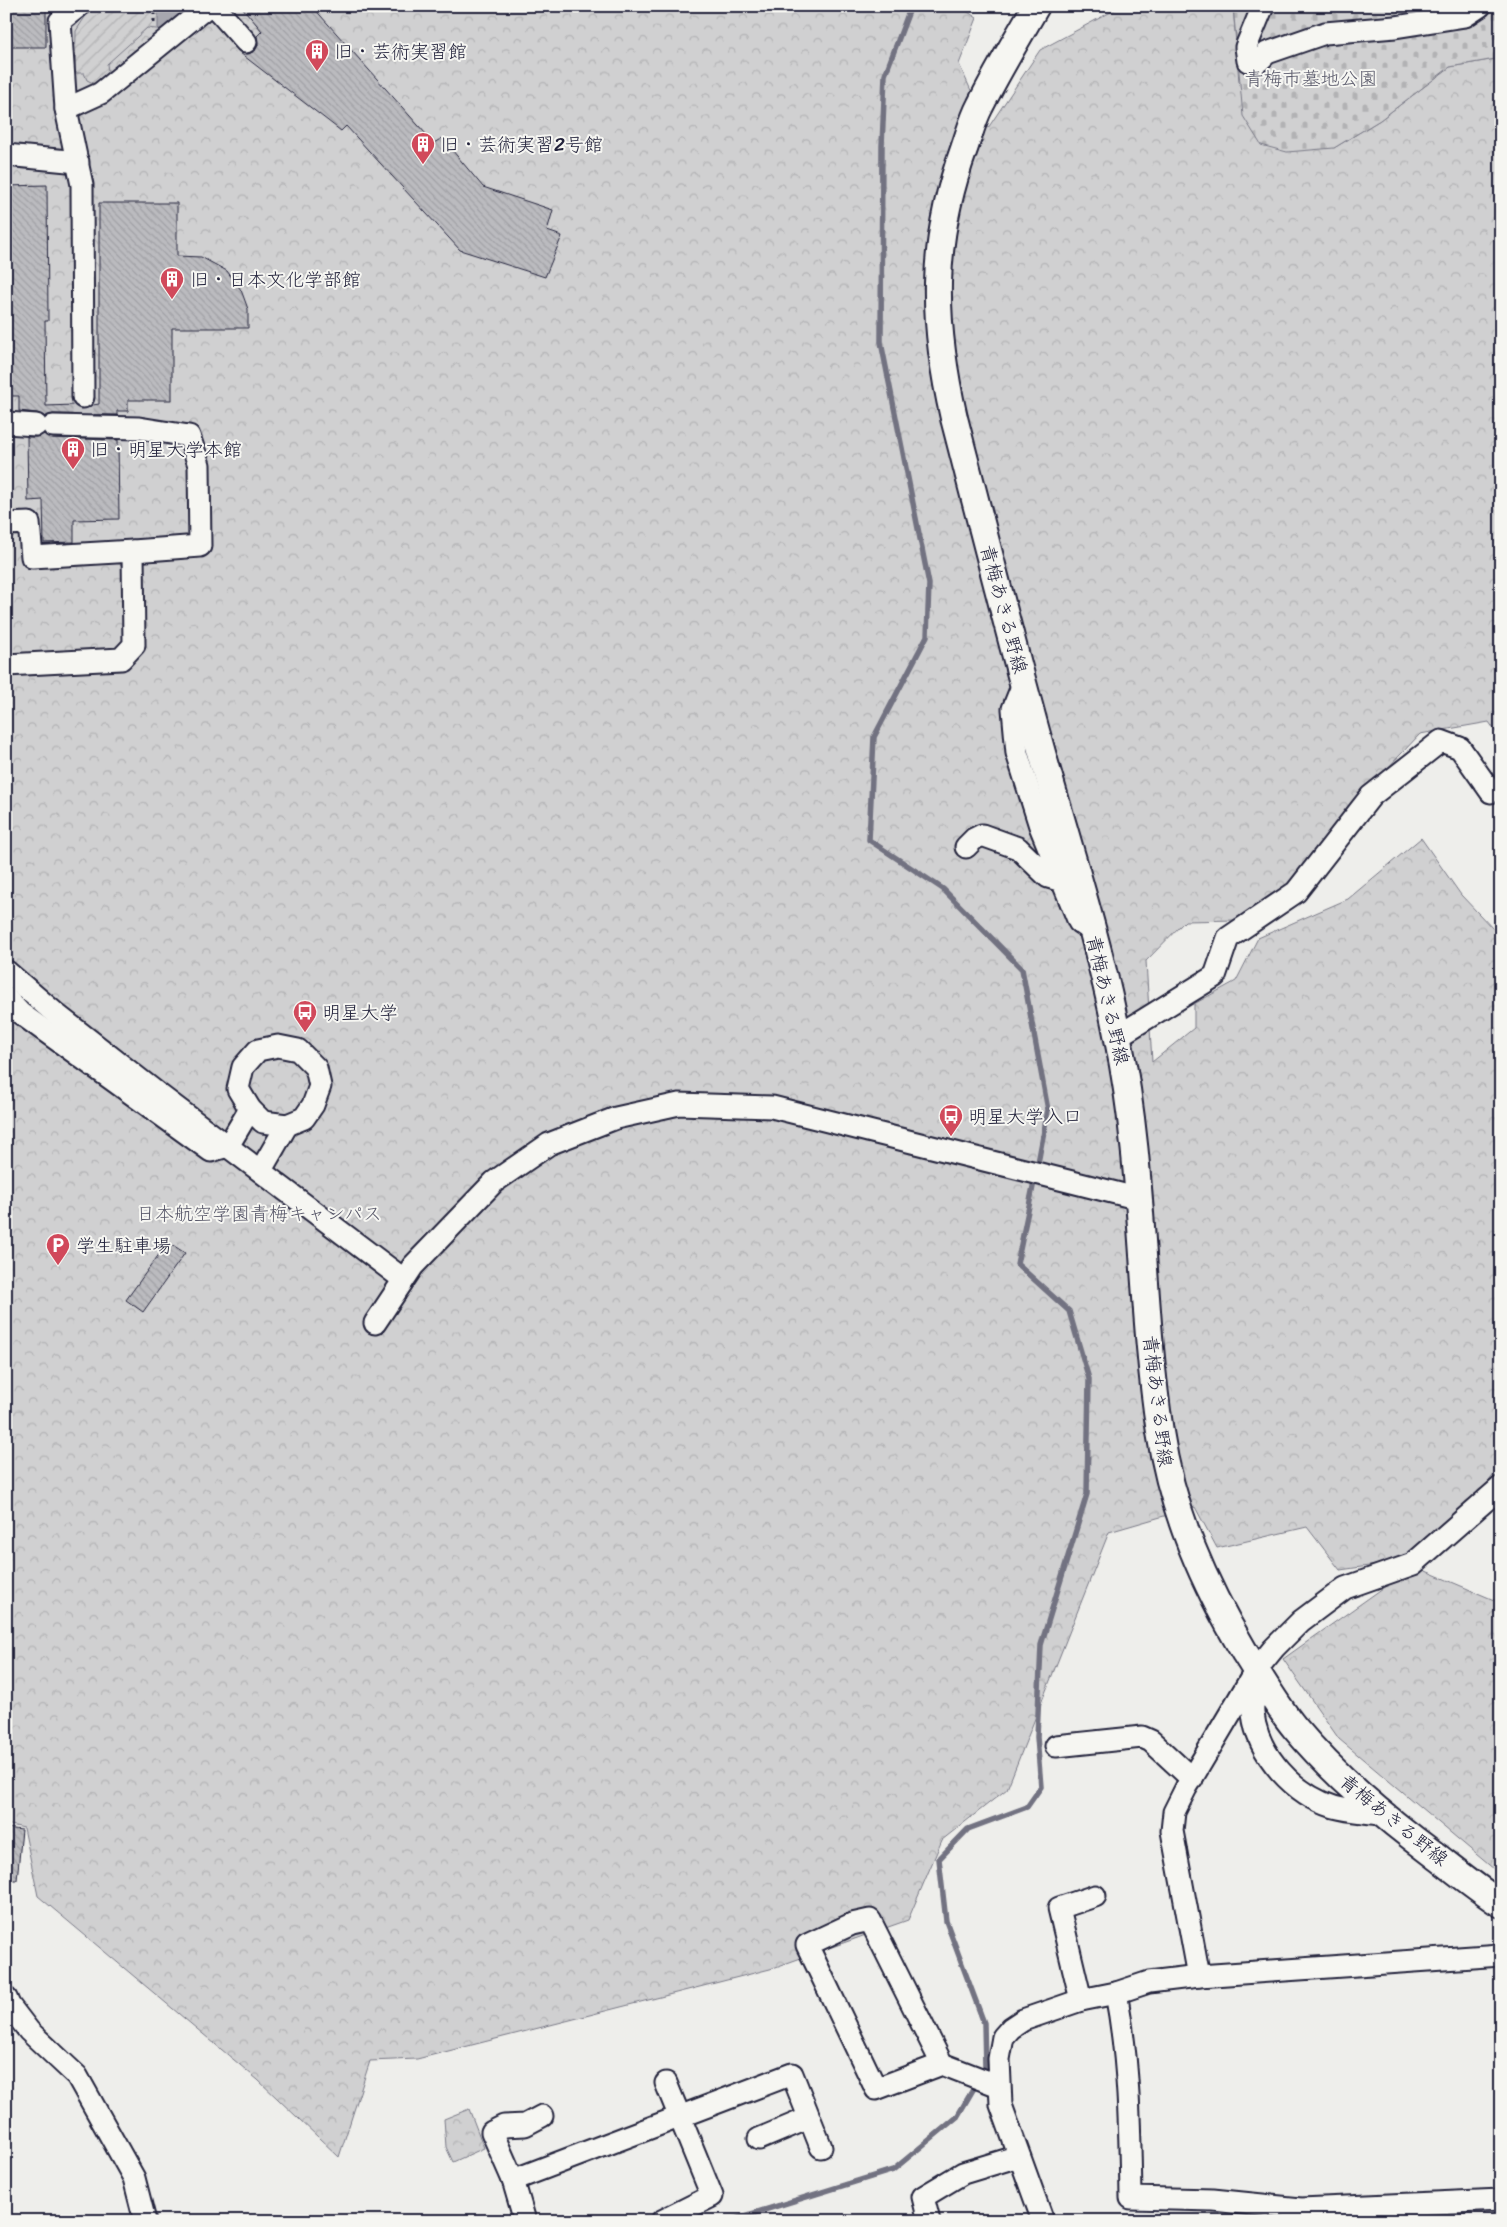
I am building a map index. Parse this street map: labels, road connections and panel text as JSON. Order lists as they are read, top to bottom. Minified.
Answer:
{"streets":{"main road":["青梅あきる野線"]},"parks":["青梅市墓地公園","日本航空学園青梅キャンパス"],"places":{"building":["旧・芸術実習館","旧・芸術実習2号館","旧・日本文化学部館","旧・明星大学本館"],"bus stop":["明星大学","明星大学入口"],"parking":["学生駐車場"]}}
